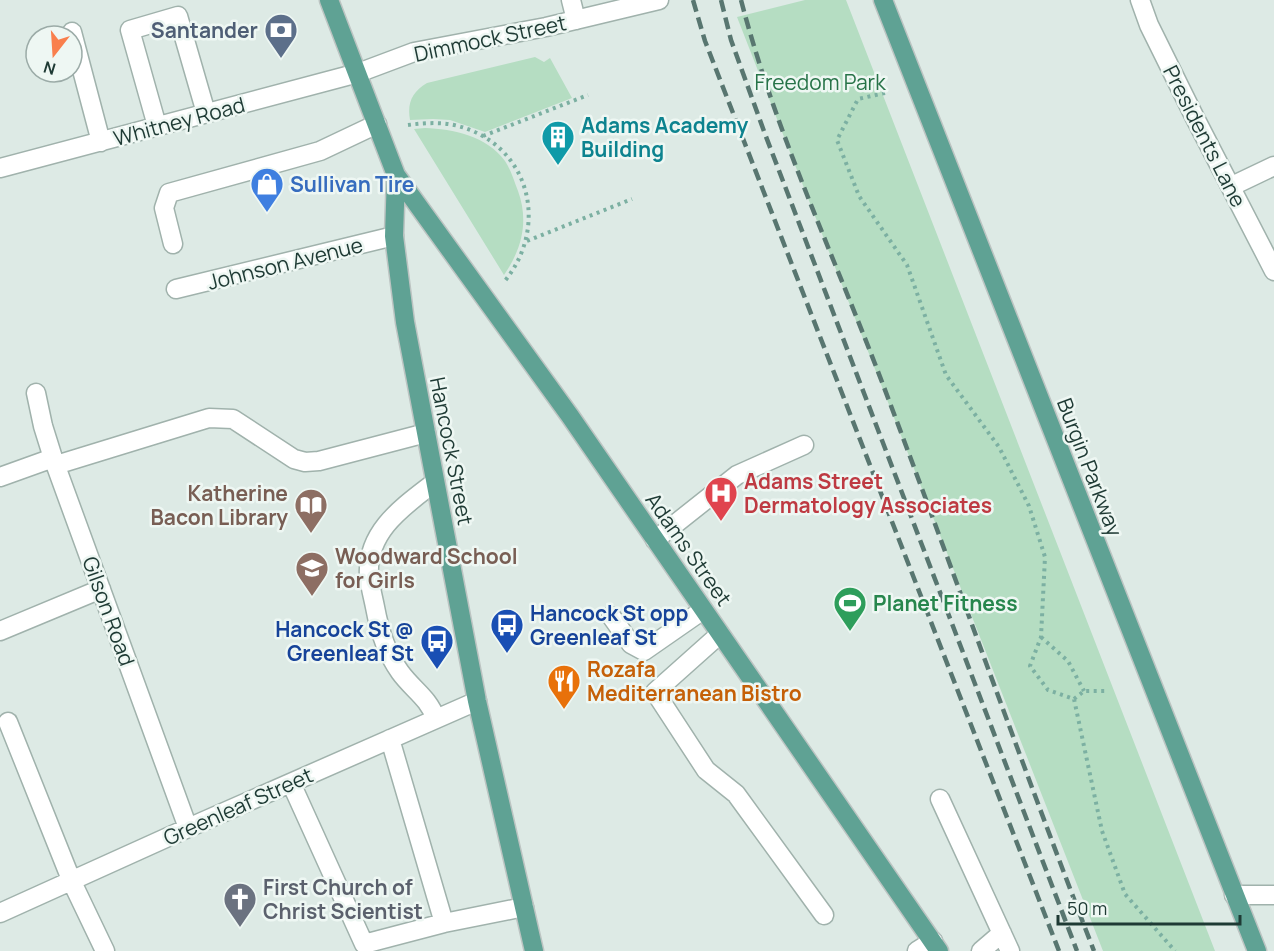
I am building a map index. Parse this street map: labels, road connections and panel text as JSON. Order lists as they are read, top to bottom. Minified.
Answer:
{"streets":{"main road":["Hancock Street","Burgin Parkway","Adams Street"],"street":["Dimmock Street","Whitney Road","Presidents Lane","Johnson Avenue","Gilson Road","Greenleaf Street"]},"crossings":[["Dimmock Street","Whitney Road"],["Dimmock Street","Hancock Street"],["Whitney Road","Hancock Street"],["Johnson Avenue","Hancock Street"],["Hancock Street","Adams Street"],["Hancock Street","Greenleaf Street"],["Gilson Road","Greenleaf Street"]],"parks":["Freedom Park"],"places":{"bank":["Santander"],"building":["Adams Academy Building"],"shop":["Sullivan Tire"],"hospital":["Adams Street Dermatology Associates"],"library":["Katherine Bacon Library"],"school or university":["Woodward School for Girls"],"sports":["Planet Fitness"],"bus stop":["Hancock St opp Greenleaf St","Hancock St @ Greenleaf St"],"restaurant":["Rozafa Mediterranean Bistro"],"church":["First Church of Christ Scientist"]},"scale_bar":"50 m","north":"bottom"}
